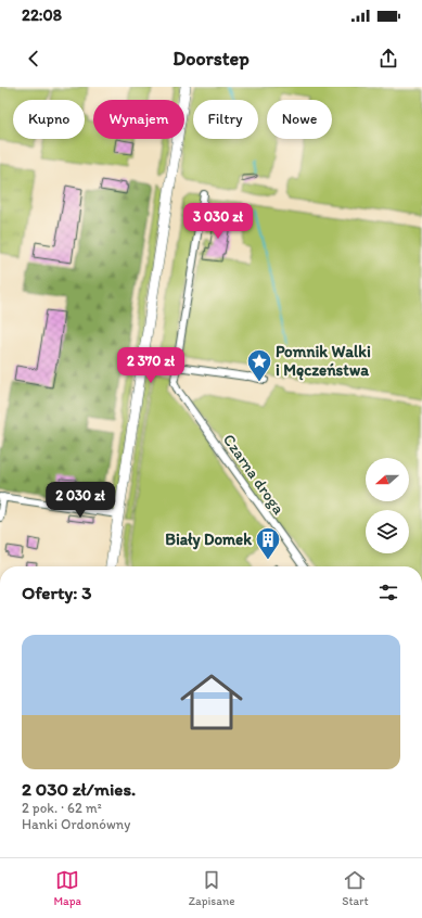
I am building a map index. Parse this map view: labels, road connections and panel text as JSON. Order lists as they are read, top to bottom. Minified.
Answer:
{"streets":{"street":["Czarna droga"]},"places":{"place":["Pomnik Walki i Męczeństwa"],"building":["Biały Domek"]},"north":"left","page":{"status":"22:08","header":"Doorstep","chip":["Kupno","Wynajem","Filtry","Nowe"],"price":["3 030 zł","2 370 zł","2 030 zł"],"heading":"Oferty: 3","list":[{"name":"2 030 zł/mies.","note":"2 pok. · 62 m² · Hanki Ordonówny"}],"tabs":["Mapa","Zapisane","Start"]}}
